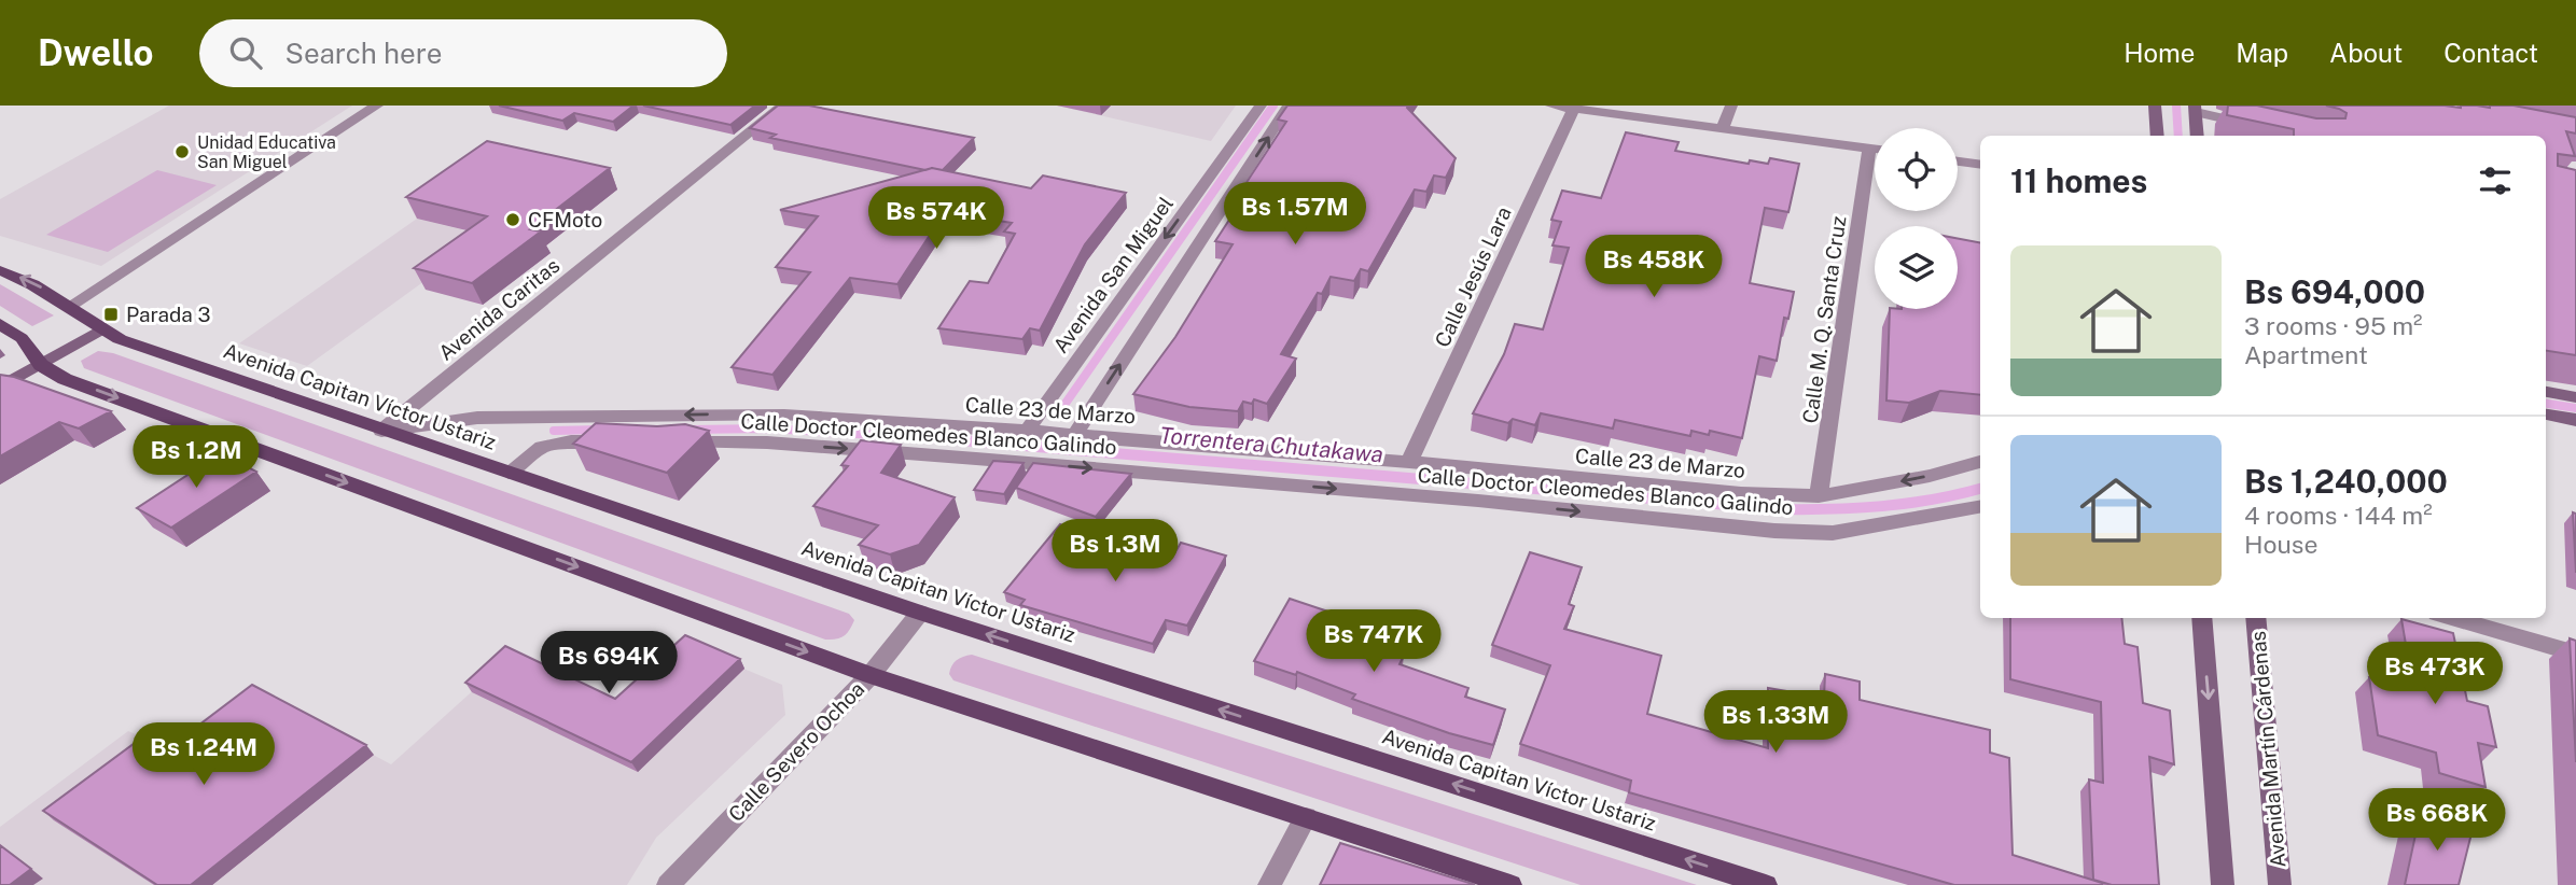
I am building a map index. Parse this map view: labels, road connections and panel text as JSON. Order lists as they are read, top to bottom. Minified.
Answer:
{"streets":{"main road":["Avenida Capitan Víctor Ustariz"],"street":["Avenida San Miguel","Calle Jesús Lara","Avenida Caritas","Calle M. Q. Santa Cruz","Calle 23 de Marzo","Calle Doctor Cleomedes Blanco Galindo","Avenida Martín Cárdenas","Calle Severo Ochoa"]},"crossings":[["Avenida San Miguel","Calle 23 de Marzo"],["Calle Jesús Lara","Calle 23 de Marzo"],["Avenida Caritas","Avenida Capitan Víctor Ustariz"],["Avenida Caritas","Calle 23 de Marzo"],["Calle M. Q. Santa Cruz","Calle 23 de Marzo"],["Avenida Capitan Víctor Ustariz","Calle 23 de Marzo"],["Avenida Capitan Víctor Ustariz","Calle Severo Ochoa"]],"one_way":["Calle 23 de Marzo","Calle Doctor Cleomedes Blanco Galindo"],"water":["Torrentera Chutakawa"],"places":{"other":["Unidad Educativa San Miguel","CFMoto"],"transit":["Parada 3"]},"page":{"header":"Dwello","search":"Search here","nav":["Home","Map","About","Contact"],"heading":"11 homes","price":["Bs 1.57M","Bs 574K","Bs 458K","Bs 1.2M","Bs 1.3M","Bs 747K","Bs 694K","Bs 473K","Bs 1.33M","Bs 1.24M","Bs 668K"],"list":[{"name":"Bs 694,000","note":"3 rooms · 95 m² · Apartment"},{"name":"Bs 1,240,000","note":"4 rooms · 144 m² · House"}]}}
